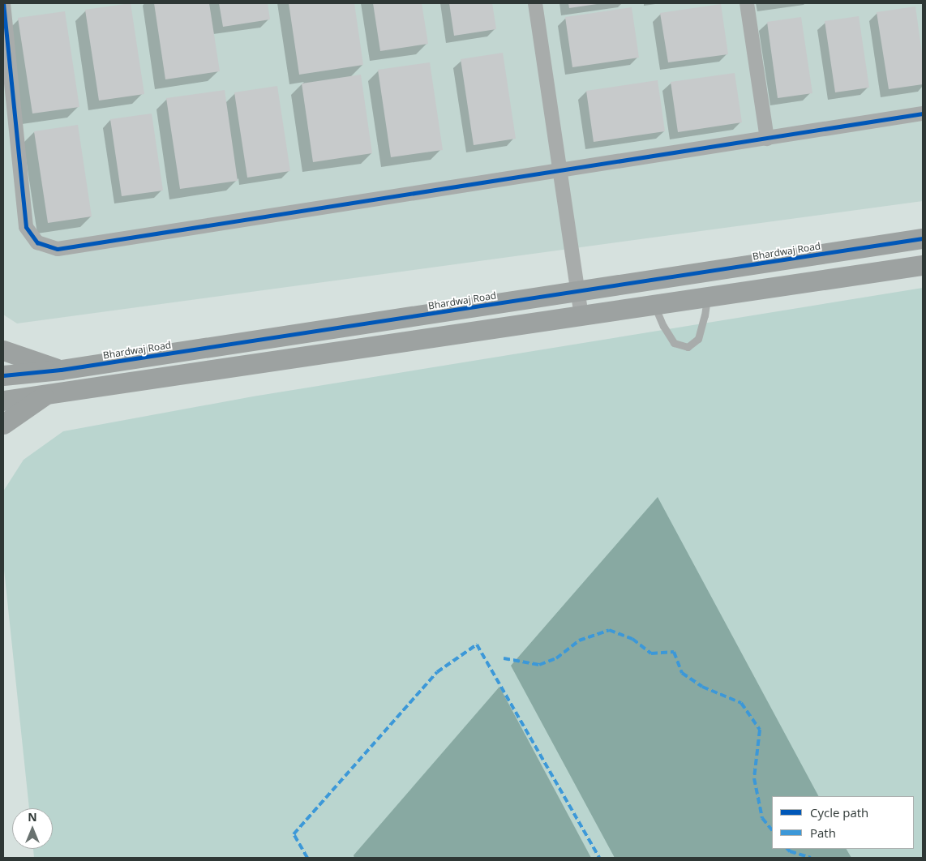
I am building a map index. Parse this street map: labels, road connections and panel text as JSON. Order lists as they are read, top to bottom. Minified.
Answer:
{"streets":{"street":["Bhardwaj Road"]},"legend":["Cycle path","Path"],"north":"top"}
